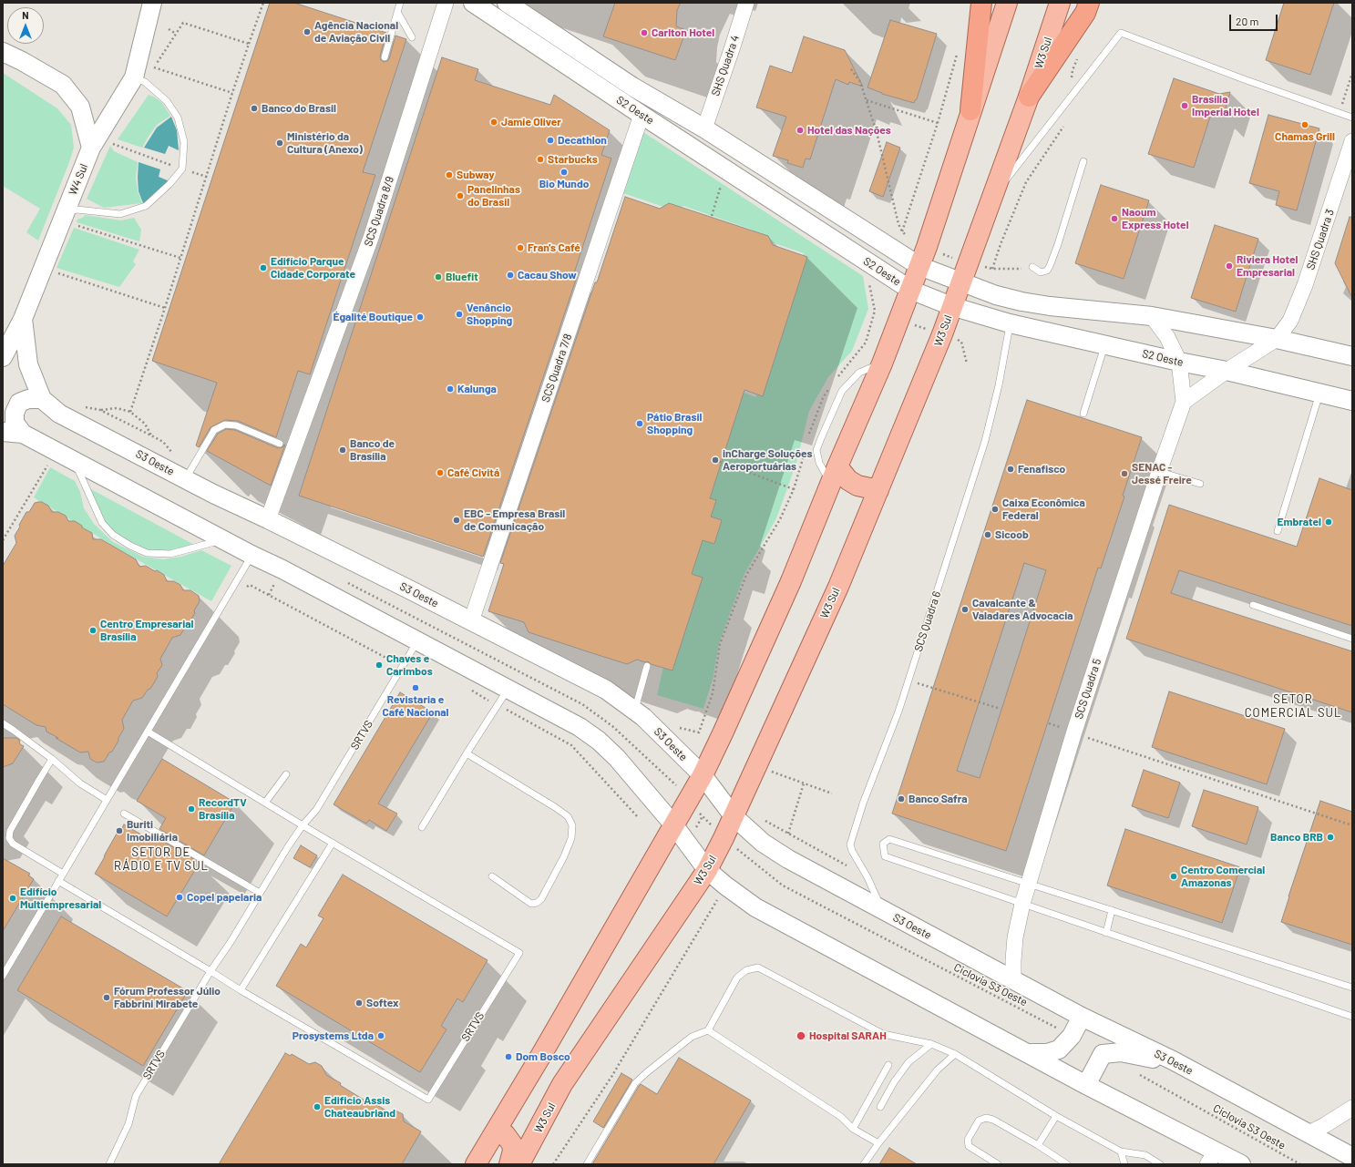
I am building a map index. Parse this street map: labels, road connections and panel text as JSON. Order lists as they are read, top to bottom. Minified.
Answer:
{"streets":{"main road":["W3 Sul","S2 Oeste","W4 Sul","S3 Oeste"],"street":["SHS Quadra 4","SCS Quadra 8/9","SHS Quadra 3","SCS Quadra 7/8","SCS Quadra 5"],"lane":["SCS Quadra 6","SRTVS"],"path":["Ciclovia S3 Oeste"]},"crossings":[["W3 Sul","S2 Oeste"],["W3 Sul","S3 Oeste"],["W3 Sul","Ciclovia S3 Oeste"],["SHS Quadra 4","S2 Oeste"],["S2 Oeste","SHS Quadra 3"],["S2 Oeste","SCS Quadra 7/8"],["S2 Oeste","SCS Quadra 6"],["S2 Oeste","SCS Quadra 5"],["W4 Sul","S3 Oeste"],["SCS Quadra 8/9","S3 Oeste"],["SCS Quadra 7/8","S3 Oeste"],["S3 Oeste","SCS Quadra 6"],["S3 Oeste","SCS Quadra 5"]],"districts":["SETOR COMERCIAL SUL","SETOR DE RÁDIO E TV SUL"],"places":["Agência Nacional de Aviação Civil","Carlton Hotel","Brasília Imperial Hotel","Banco do Brasil","Jamie Oliver","Chamas Grill","Hotel das Nações","Decathlon","Ministério da Cultura (Anexo)","Starbucks","Bio Mundo","Subway","Panelinhas do Brasil","Naoum Express Hotel","Fran's Café","Riviera Hotel Empresarial","Edifício Parque Cidade Corporate","Cacau Show","Bluefit","Venâncio Shopping","Égalité Boutique","Kalunga","Pátio Brasil Shopping","Banco de Brasília","inCharge Soluções Aeroportuárias","Fenafisco","Café Civitá","SENAC - Jessé Freire","Caixa Econômica Federal","EBC - Empresa Brasil de Comunicação","Embratel","Sicoob","Cavalcante & Valadares Advocacia","Centro Empresarial Brasília","Chaves e Carimbos","Revistaria e Café Nacional","Banco Safra","RecordTV Brasília","Buriti Imobiliária","Banco BRB","Centro Comercial Amazonas","Copel papelaria","Edifício Multiempresarial","Fórum Professor Júlio Fabbrini Mirabete","Softex","Prosystems Ltda","Hospital SARAH","Dom Bosco","Edificio Assis Chateaubriand"],"scale_bar":"20 m","north":"top"}
